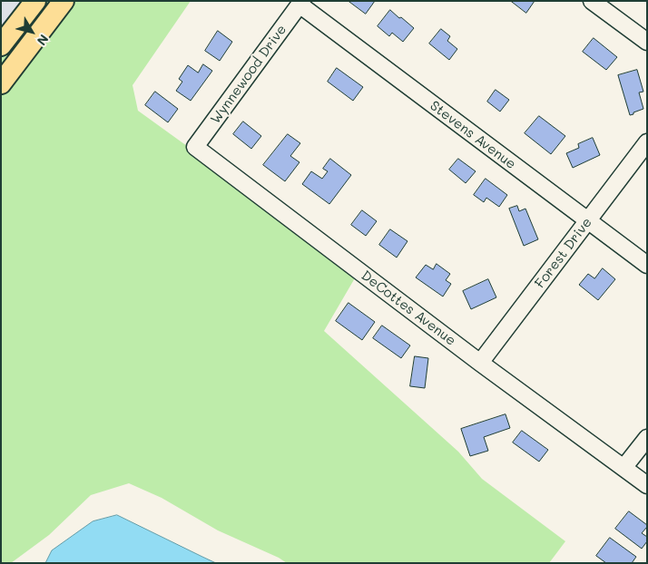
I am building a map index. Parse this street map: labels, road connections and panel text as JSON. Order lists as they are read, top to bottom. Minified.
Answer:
{"streets":{"street":["Wynnewood Drive","Stevens Avenue","Forest Drive","DeCottes Avenue"]},"crossings":[["Wynnewood Drive","Stevens Avenue"],["Wynnewood Drive","DeCottes Avenue"],["Stevens Avenue","Forest Drive"],["Forest Drive","DeCottes Avenue"]],"north":"bottom right"}
